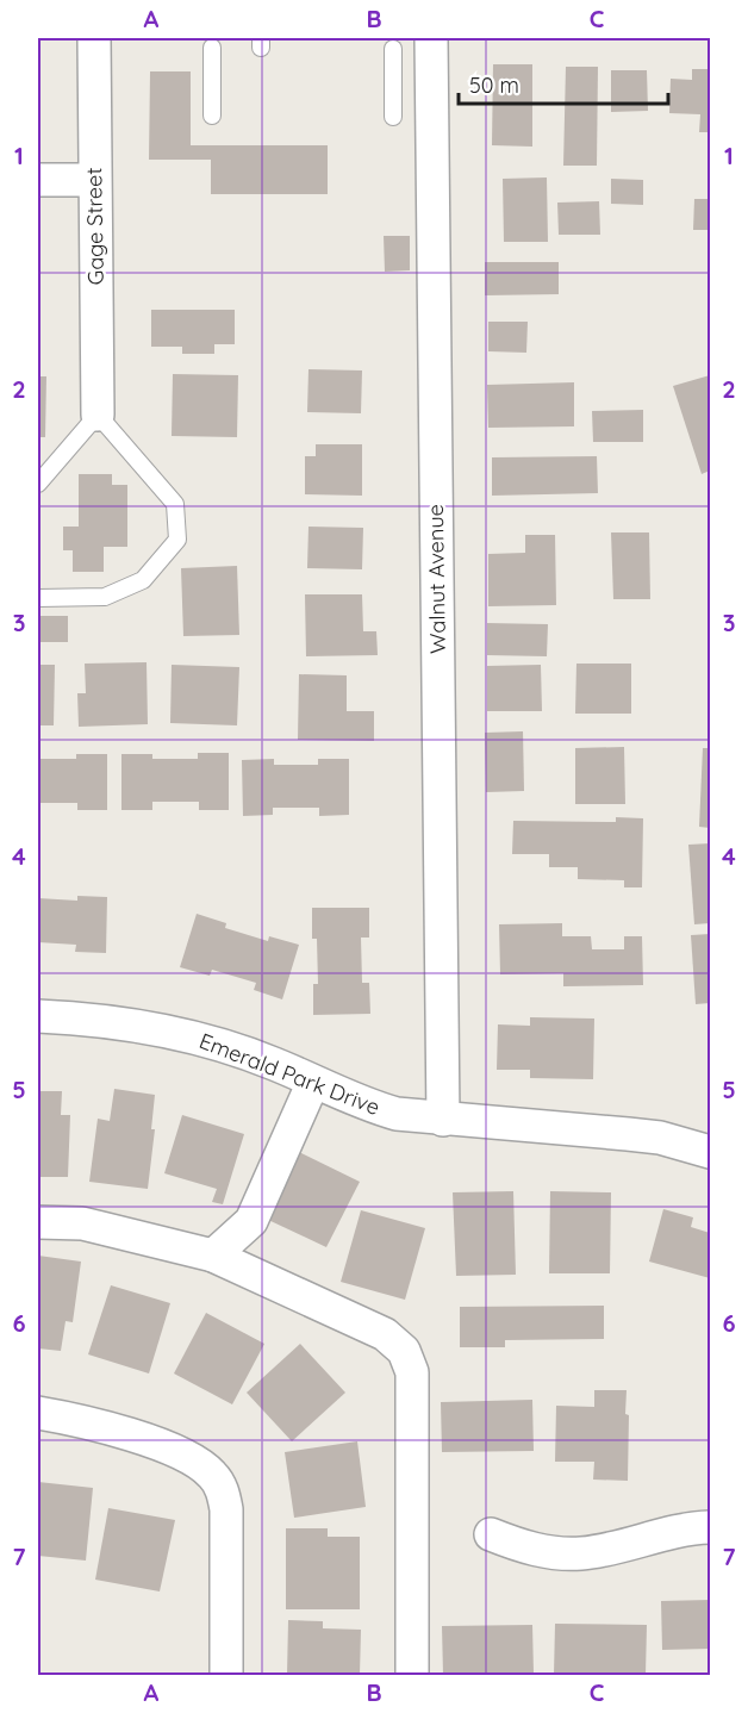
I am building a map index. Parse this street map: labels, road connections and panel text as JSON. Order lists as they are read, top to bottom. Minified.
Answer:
{"streets":{"street":["Gage Street","Walnut Avenue","Emerald Park Drive"]},"crossings":[["Walnut Avenue","Emerald Park Drive"]],"scale_bar":"50 m","grid":{"columns":["A","B","C"],"rows":["1","2","3","4","5","6","7"]}}
